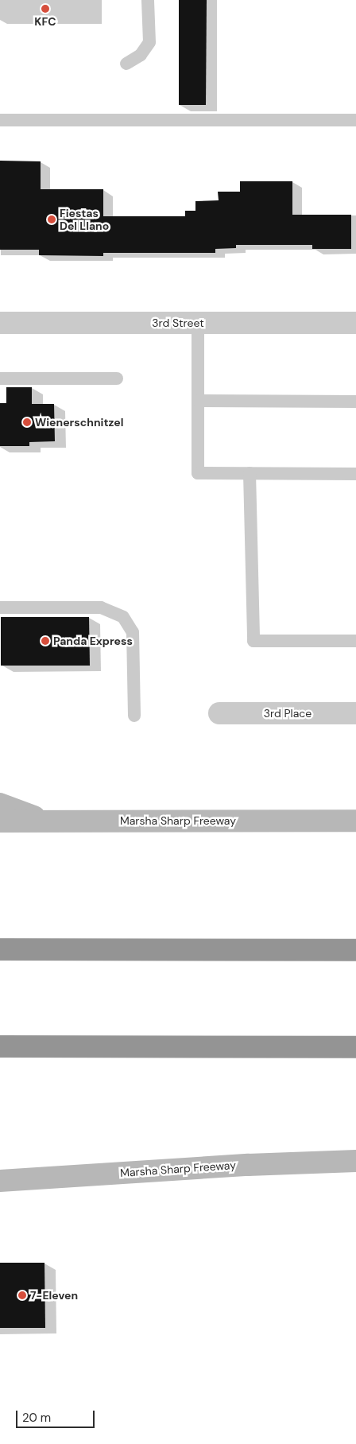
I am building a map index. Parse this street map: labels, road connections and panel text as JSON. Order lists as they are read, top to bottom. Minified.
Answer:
{"streets":{"main road":["Marsha Sharp Freeway"],"street":["3rd Street","3rd Place"]},"places":["KFC","Fiestas Del Llano","Wienerschnitzel","Panda Express","7-Eleven"],"scale_bar":"20 m"}
